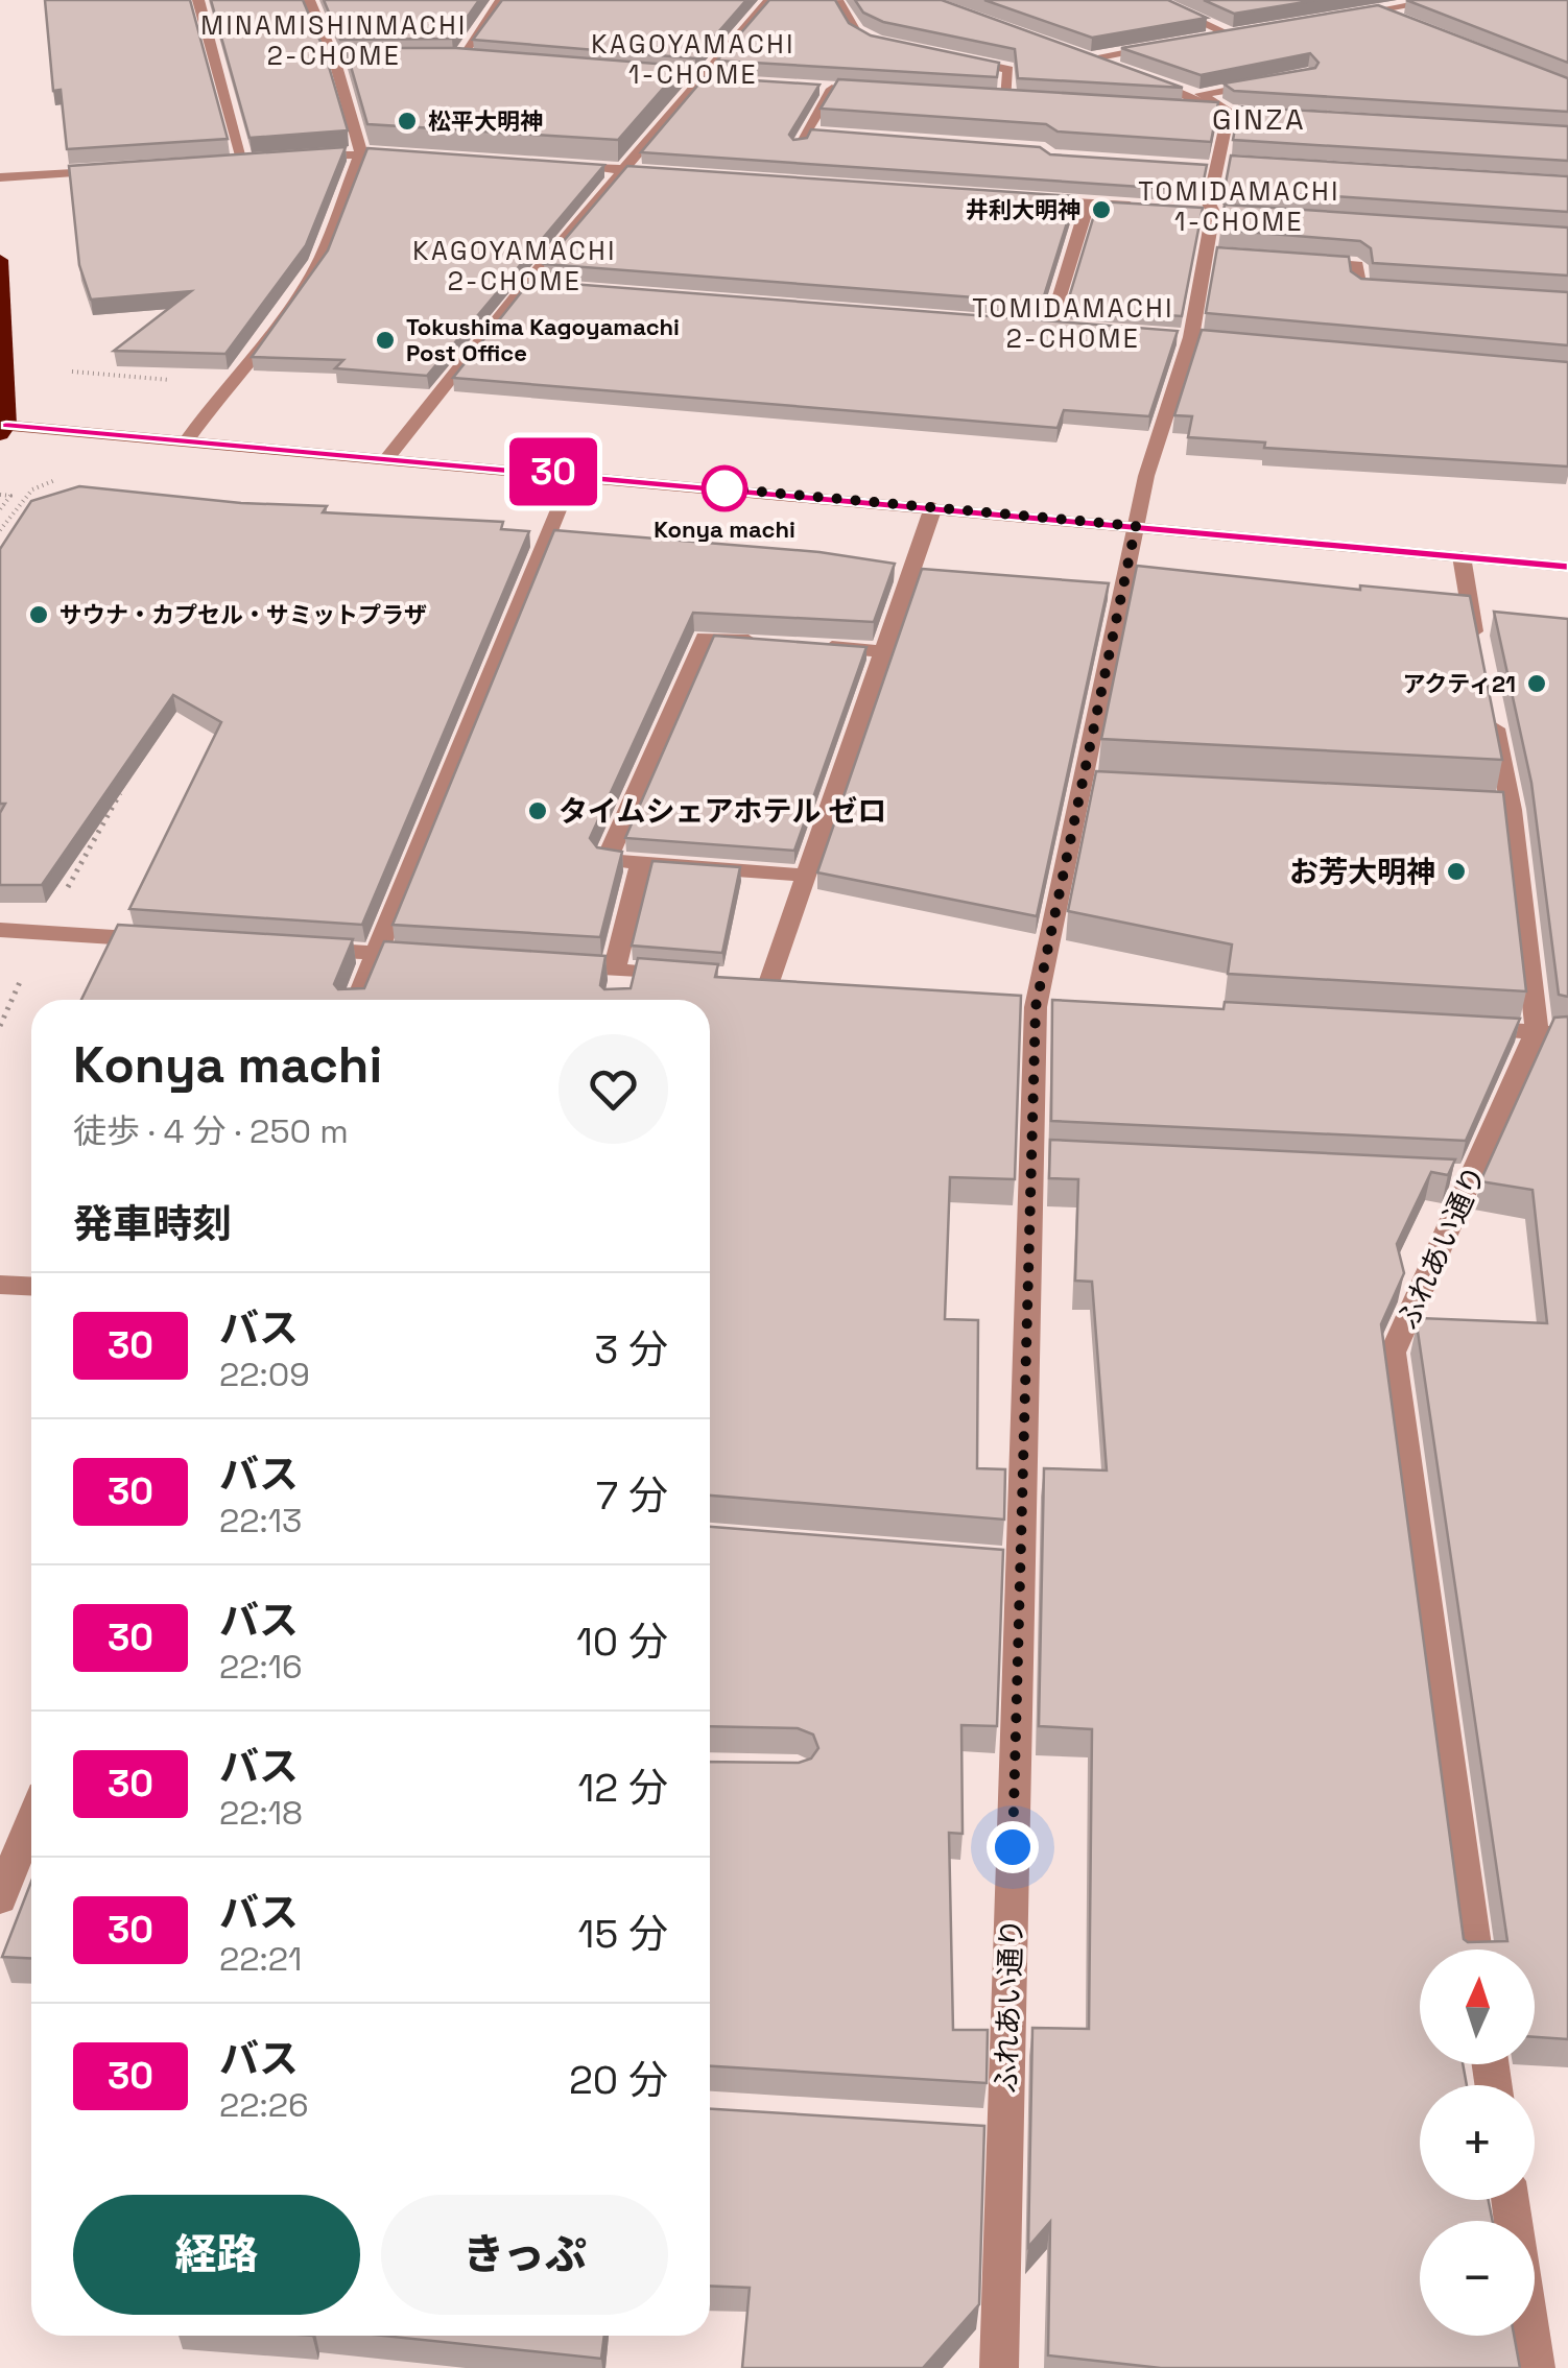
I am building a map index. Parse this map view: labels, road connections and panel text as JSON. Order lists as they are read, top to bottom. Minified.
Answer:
{"streets":{"street":["ふれあい通り"]},"districts":["MINAMISHINMACHI 2-CHOME","KAGOYAMACHI 1-CHOME","GINZA","TOMIDAMACHI 1-CHOME","KAGOYAMACHI 2-CHOME","TOMIDAMACHI 2-CHOME"],"places":["松平大明神","井利大明神","Tokushima Kagoyamachi Post Office","Konya machi","サウナ・カプセル・サミットプラザ","アクティ21","タイムシェアホテル ゼロ","お芳大明神"],"lines":["bus line 30"],"north":"top","page":{"on_map":"30","heading":[["Konya machi","徒歩 · 4 分 · 250 m"],"発車時刻"],"list":[{"mark":"30","name":"バス","note":"22:09","value":"3 分"},{"mark":"30","name":"バス","note":"22:13","value":"7 分"},{"mark":"30","name":"バス","note":"22:16","value":"10 分"},{"mark":"30","name":"バス","note":"22:18","value":"12 分"},{"mark":"30","name":"バス","note":"22:21","value":"15 分"},{"mark":"30","name":"バス","note":"22:26","value":"20 分"}],"map_buttons":["+","−"],"buttons":["経路","きっぷ"]}}
